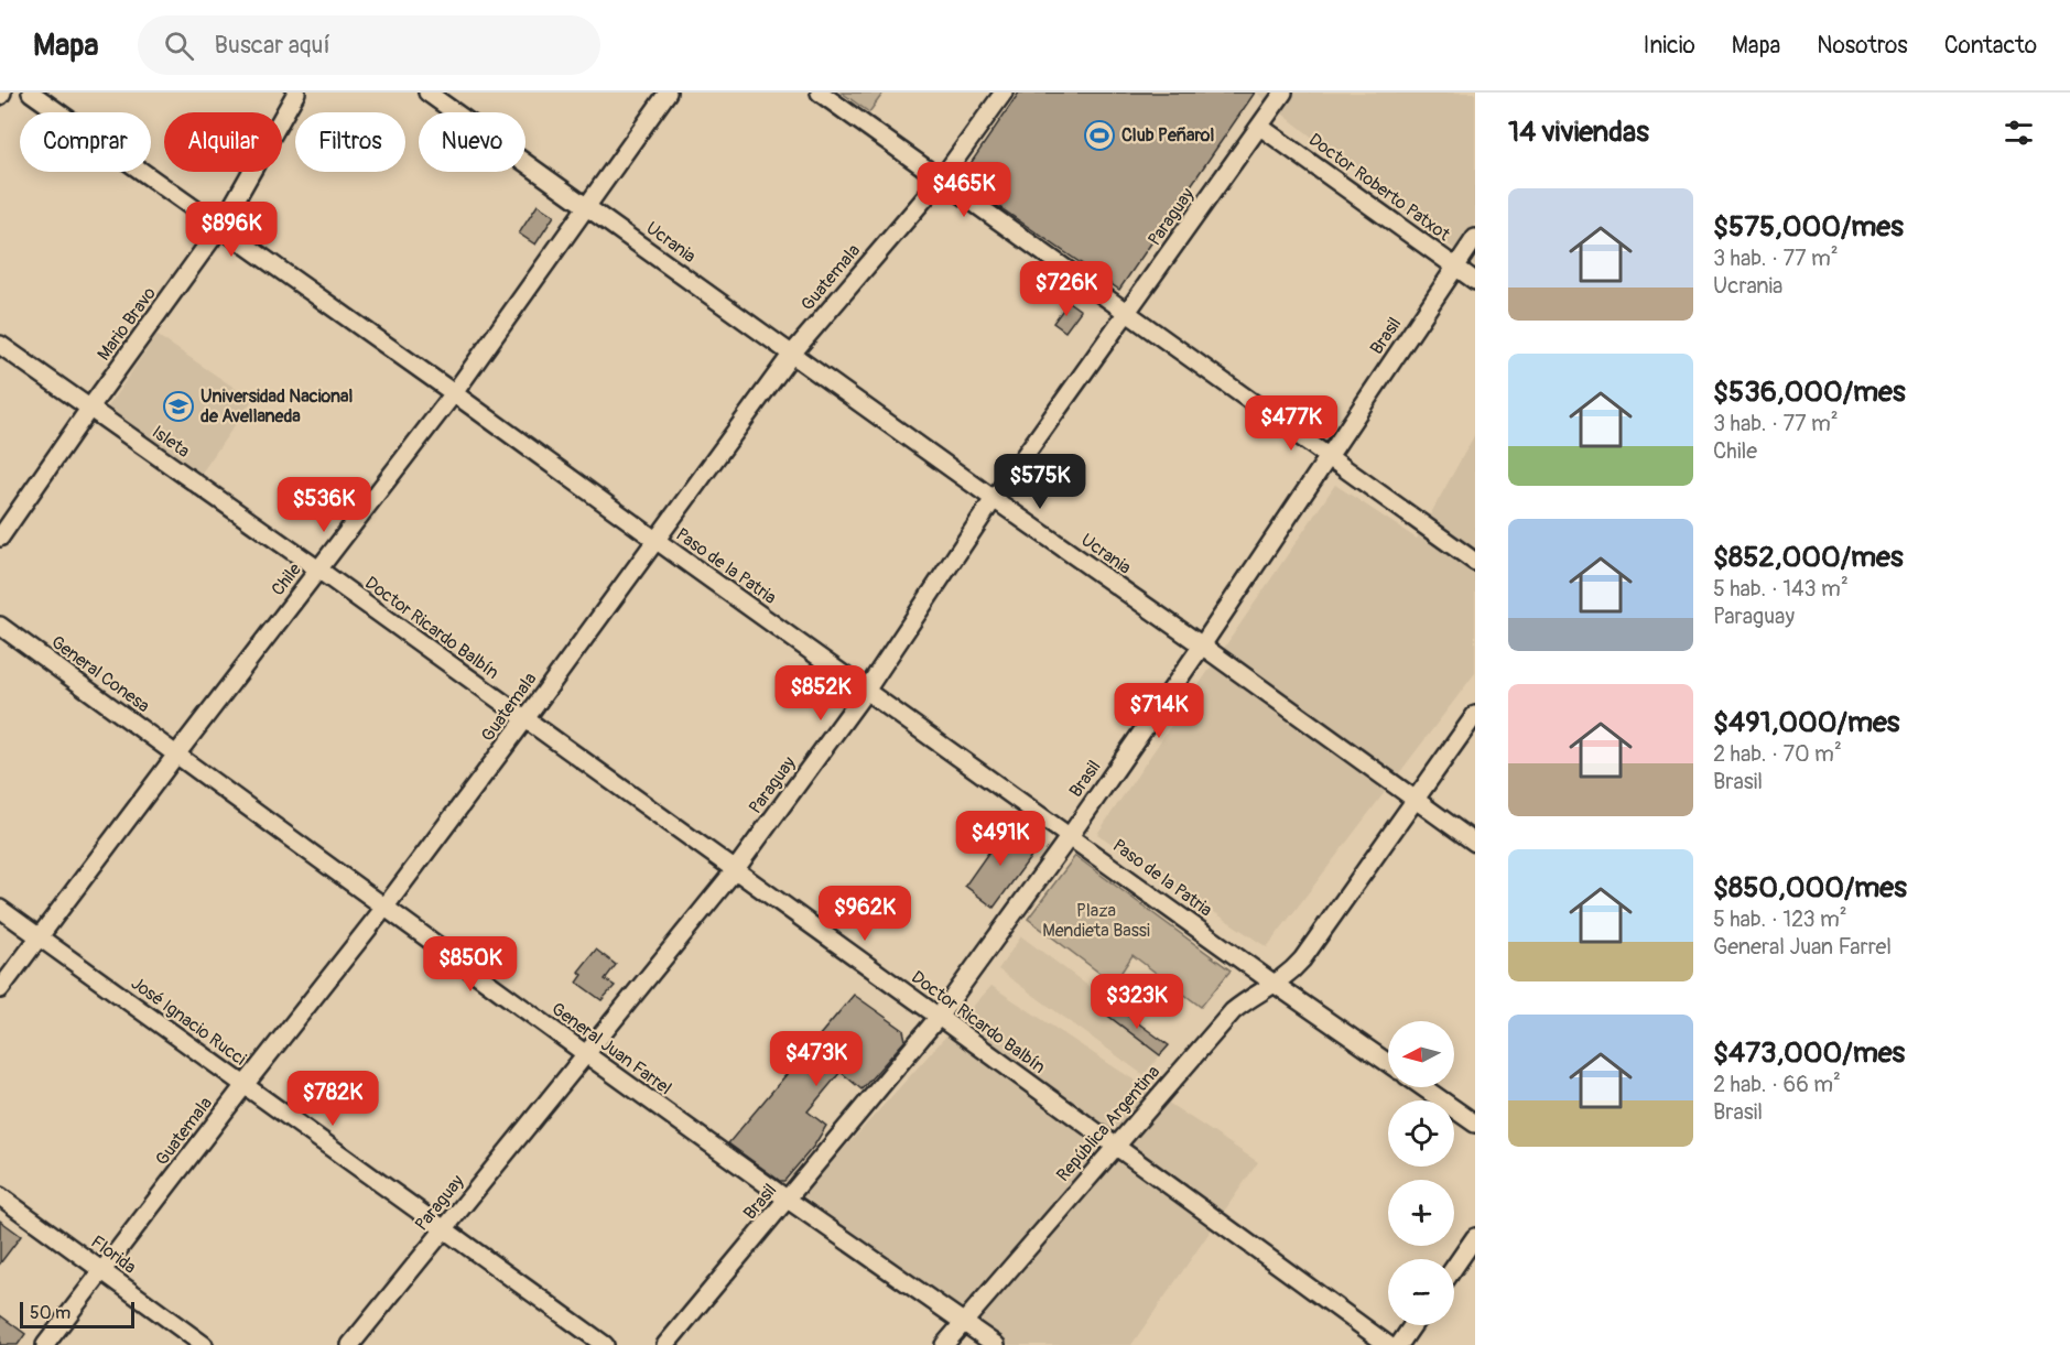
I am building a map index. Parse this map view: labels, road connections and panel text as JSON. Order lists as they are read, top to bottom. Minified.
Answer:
{"streets":{"street":["Doctor Roberto Patxot","Paraguay","Ucrania","Guatemala","Mario Bravo","Brasil","Isleta","Paso de la Patria","Chile","Doctor Ricardo Balbín","General Conesa","José Ignacio Rucci","General Juan Farrel","República Argentina","Florida"]},"crossings":[["Doctor Roberto Patxot","Paraguay"],["Doctor Roberto Patxot","Brasil"],["Paraguay","Ucrania"],["Paraguay","Paso de la Patria"],["Paraguay","Doctor Ricardo Balbín"],["Paraguay","José Ignacio Rucci"],["Paraguay","General Juan Farrel"],["Ucrania","Guatemala"],["Ucrania","Brasil"],["Ucrania","Chile"],["Ucrania","República Argentina"],["Guatemala","Paso de la Patria"],["Guatemala","Doctor Ricardo Balbín"],["Guatemala","José Ignacio Rucci"],["Guatemala","General Juan Farrel"],["Guatemala","Florida"],["Mario Bravo","Isleta"],["Mario Bravo","Paso de la Patria"],["Brasil","Paso de la Patria"],["Brasil","Doctor Ricardo Balbín"],["Brasil","General Juan Farrel"],["Isleta","Chile"],["Isleta","Doctor Ricardo Balbín"],["Paso de la Patria","Chile"],["Paso de la Patria","República Argentina"],["Chile","Doctor Ricardo Balbín"],["Chile","General Conesa"],["Chile","José Ignacio Rucci"],["Chile","General Juan Farrel"],["Doctor Ricardo Balbín","República Argentina"],["General Conesa","General Juan Farrel"],["General Juan Farrel","República Argentina"]],"parks":["Plaza Mendieta Bassi"],"places":{"sports":["Club Peñarol"],"school or university":["Universidad Nacional de Avellaneda"]},"scale_bar":"50 m","north":"left","page":{"header":"Mapa","search":"Buscar aquí","nav":["Inicio","Mapa","Nosotros","Contacto"],"heading":"14 viviendas","chip":["Comprar","Alquilar","Filtros","Nuevo"],"price":["$465K","$896K","$726K","$477K","$575K","$536K","$852K","$714K","$491K","$962K","$850K","$323K","$473K","$782K"],"list":[{"name":"$575,000/mes","note":"3 hab. · 77 m² · Ucrania"},{"name":"$536,000/mes","note":"3 hab. · 77 m² · Chile"},{"name":"$852,000/mes","note":"5 hab. · 143 m² · Paraguay"},{"name":"$491,000/mes","note":"2 hab. · 70 m² · Brasil"},{"name":"$850,000/mes","note":"5 hab. · 123 m² · General Juan Farrel"},{"name":"$473,000/mes","note":"2 hab. · 66 m² · Brasil"}],"map_buttons":["+","−"],"scale":"50 m"}}
